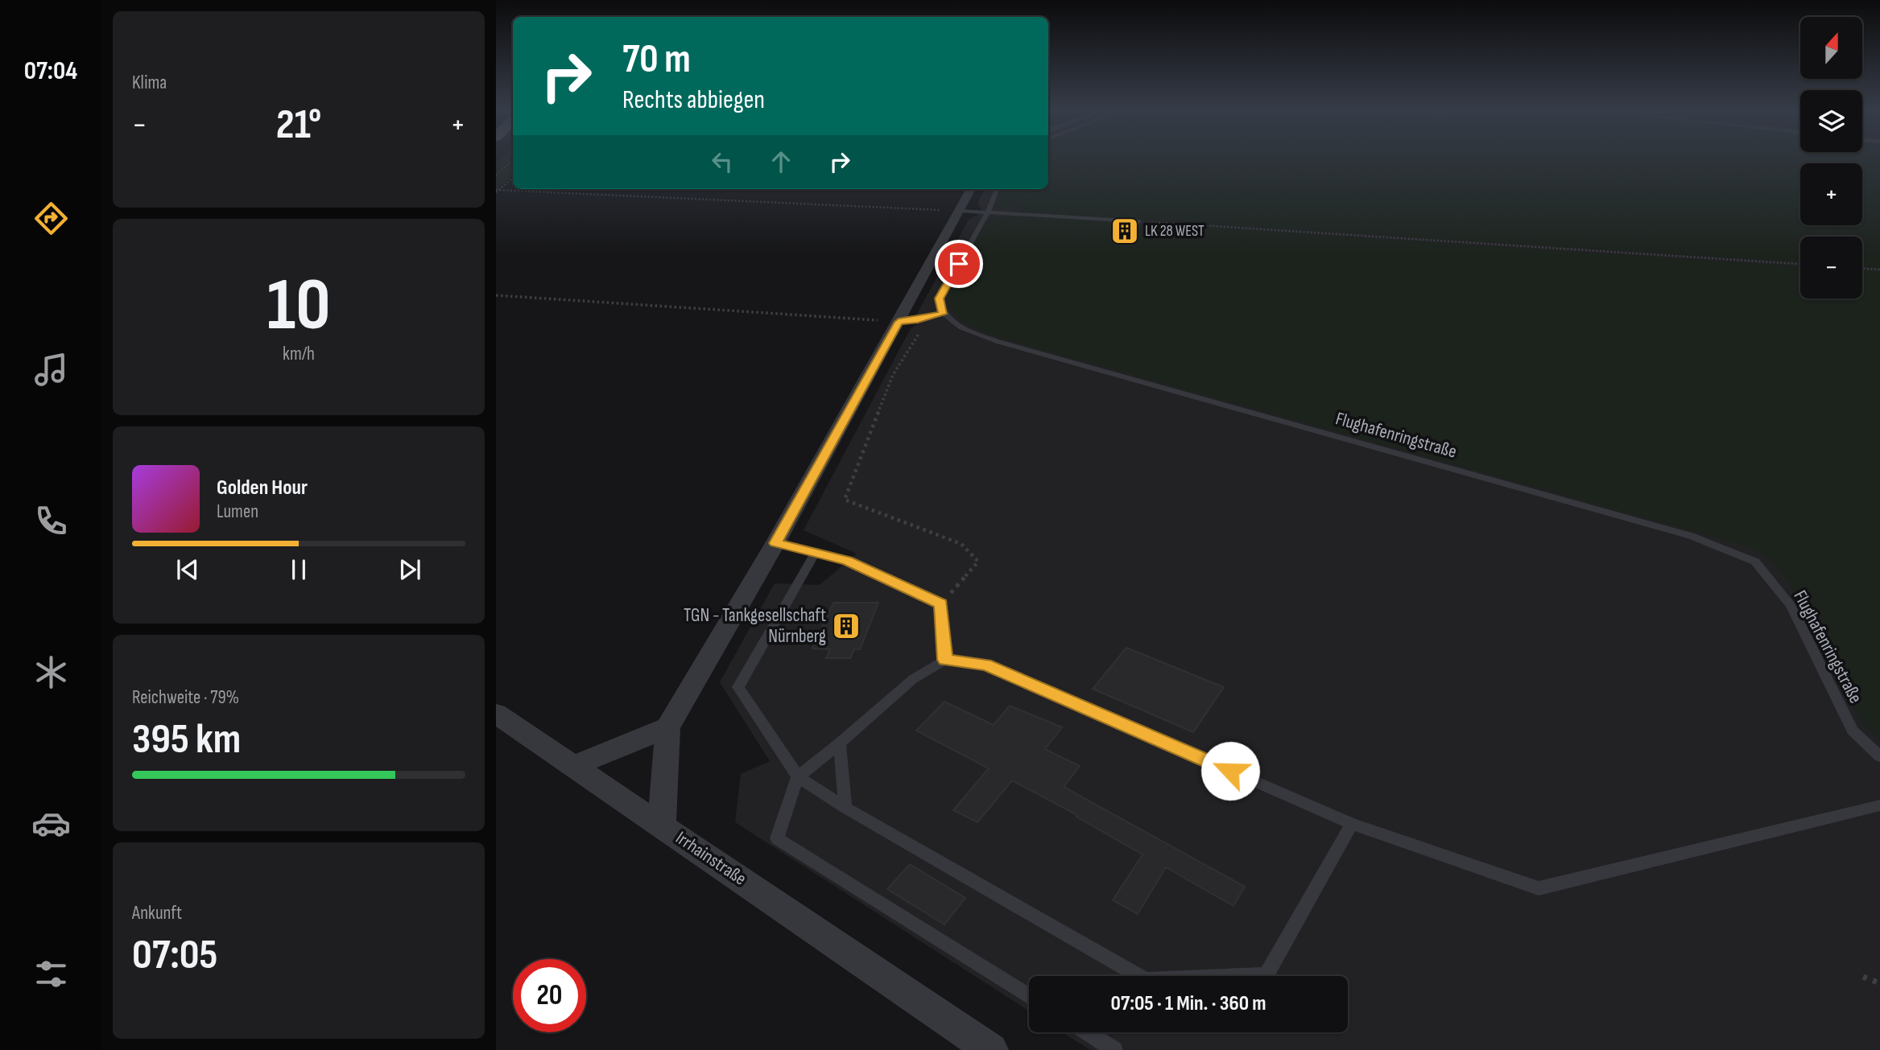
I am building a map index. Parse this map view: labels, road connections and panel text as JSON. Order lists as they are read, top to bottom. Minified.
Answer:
{"streets":{"street":["Irrhainstraße"],"lane":["Flughafenringstraße"]},"places":{"building":["LK 28 WEST","TGN - Tankgesellschaft Nürnberg"]},"north":"top","page":{"tabs":"07:04","tile":["Klima",["10","km/h"],["Reichweite · 79%","395 km"],["Ankunft","07:05"]],"map_buttons":["+","−"],"turn":["70 m","Rechts abbiegen"],"heat":["−","21°","+"],"song":["Golden Hour","Lumen"],"limit":"20","trip":"07:05 · 1 Min. · 360 m"}}
